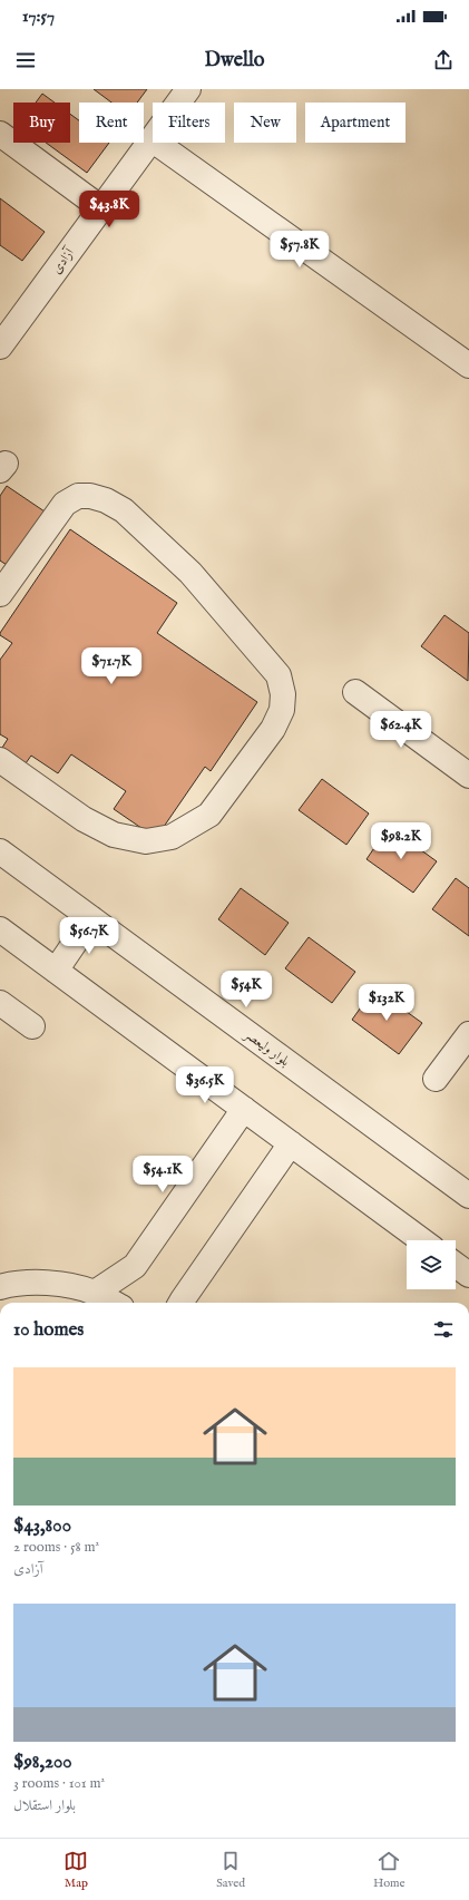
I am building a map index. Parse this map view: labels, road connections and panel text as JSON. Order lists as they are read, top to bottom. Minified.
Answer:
{"streets":{"street":["آزادی","بلوار ولیعصر"]},"page":{"status":"17:57","header":"Dwello","chip":["Buy","Rent","Filters","New","Apartment"],"price":["$43.8K","$57.8K","$71.7K","$62.4K","$98.2K","$56.7K","$54K","$132K","$36.5K","$54.1K"],"heading":"10 homes","list":[{"name":"$43,800","note":"2 rooms · 58 m² · آزادی"},{"name":"$98,200","note":"3 rooms · 101 m² · بلوار استقلال"}],"tabs":["Map","Saved","Home"]}}
